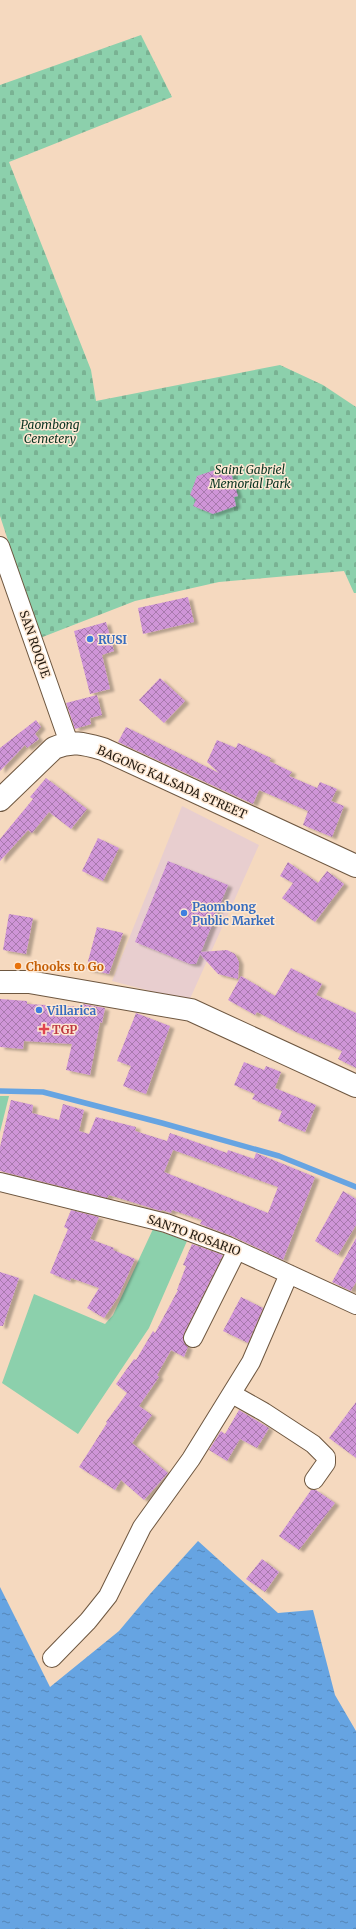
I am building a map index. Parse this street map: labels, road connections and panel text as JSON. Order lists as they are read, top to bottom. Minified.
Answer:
{"streets":{"main road":["BAGONG KALSADA STREET"],"street":["SAN ROQUE","SANTO ROSARIO"]},"crossings":[["SAN ROQUE","BAGONG KALSADA STREET"]],"parks":["Paombong Cemetery","Saint Gabriel Memorial Park"],"places":{"other":["RUSI","Paombong Public Market","Chooks to Go","Villarica"],"health":["TGP"]}}
